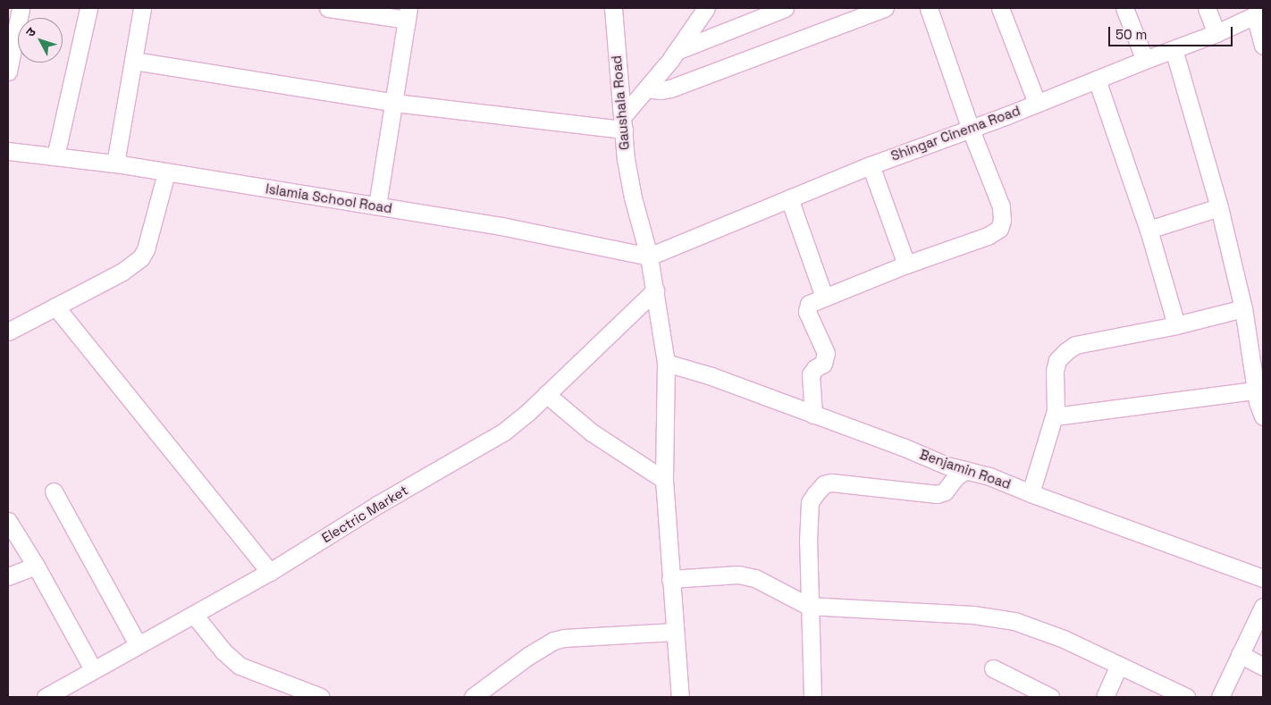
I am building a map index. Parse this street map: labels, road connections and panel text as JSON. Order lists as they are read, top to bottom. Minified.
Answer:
{"streets":{"street":["Gaushala Road","Shingar Cinema Road","Islamia School Road","Benjamin Road","Electric Market"]},"crossings":[["Gaushala Road","Shingar Cinema Road"],["Gaushala Road","Islamia School Road"],["Gaushala Road","Benjamin Road"],["Gaushala Road","Electric Market"],["Shingar Cinema Road","Islamia School Road"]],"scale_bar":"50 m","north":"top left"}
